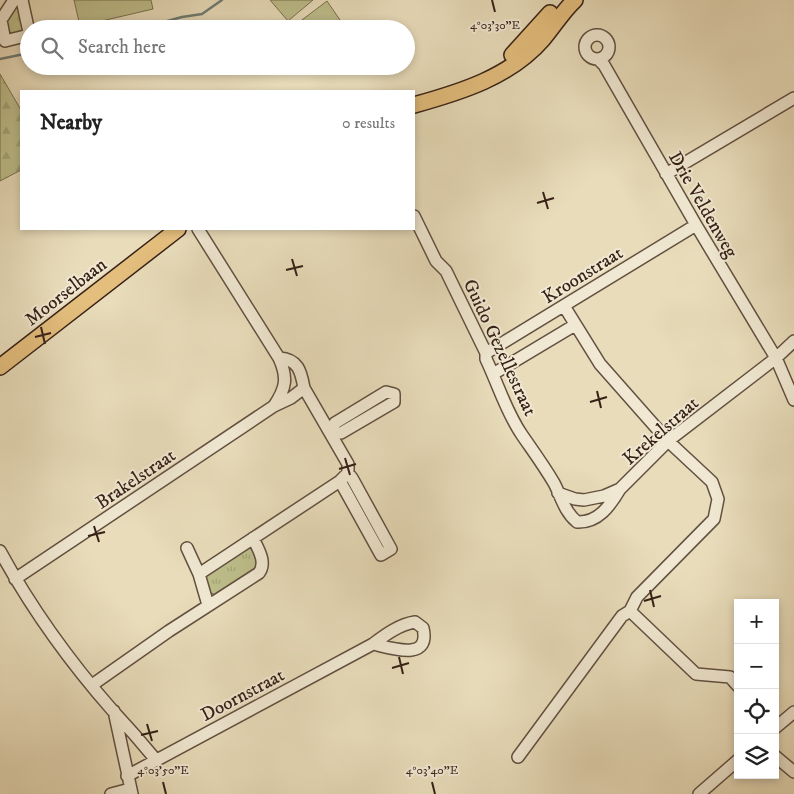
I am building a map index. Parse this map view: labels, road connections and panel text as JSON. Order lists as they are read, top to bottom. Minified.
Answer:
{"streets":{"main road":["Moorselbaan"],"street":["Drie Veldenweg","Kroonstraat","Guido Gezellestraat","Krekelstraat","Brakelstraat","Doornstraat"]},"crossings":[["Drie Veldenweg","Kroonstraat"],["Drie Veldenweg","Krekelstraat"],["Kroonstraat","Guido Gezellestraat"],["Guido Gezellestraat","Krekelstraat"]],"page":{"search":"Search here","heading":["Nearby","0 results"],"map_buttons":["+","−"]},"coordinates":["4°03'30\"E","4°03'50\"E","4°03'40\"E"]}
